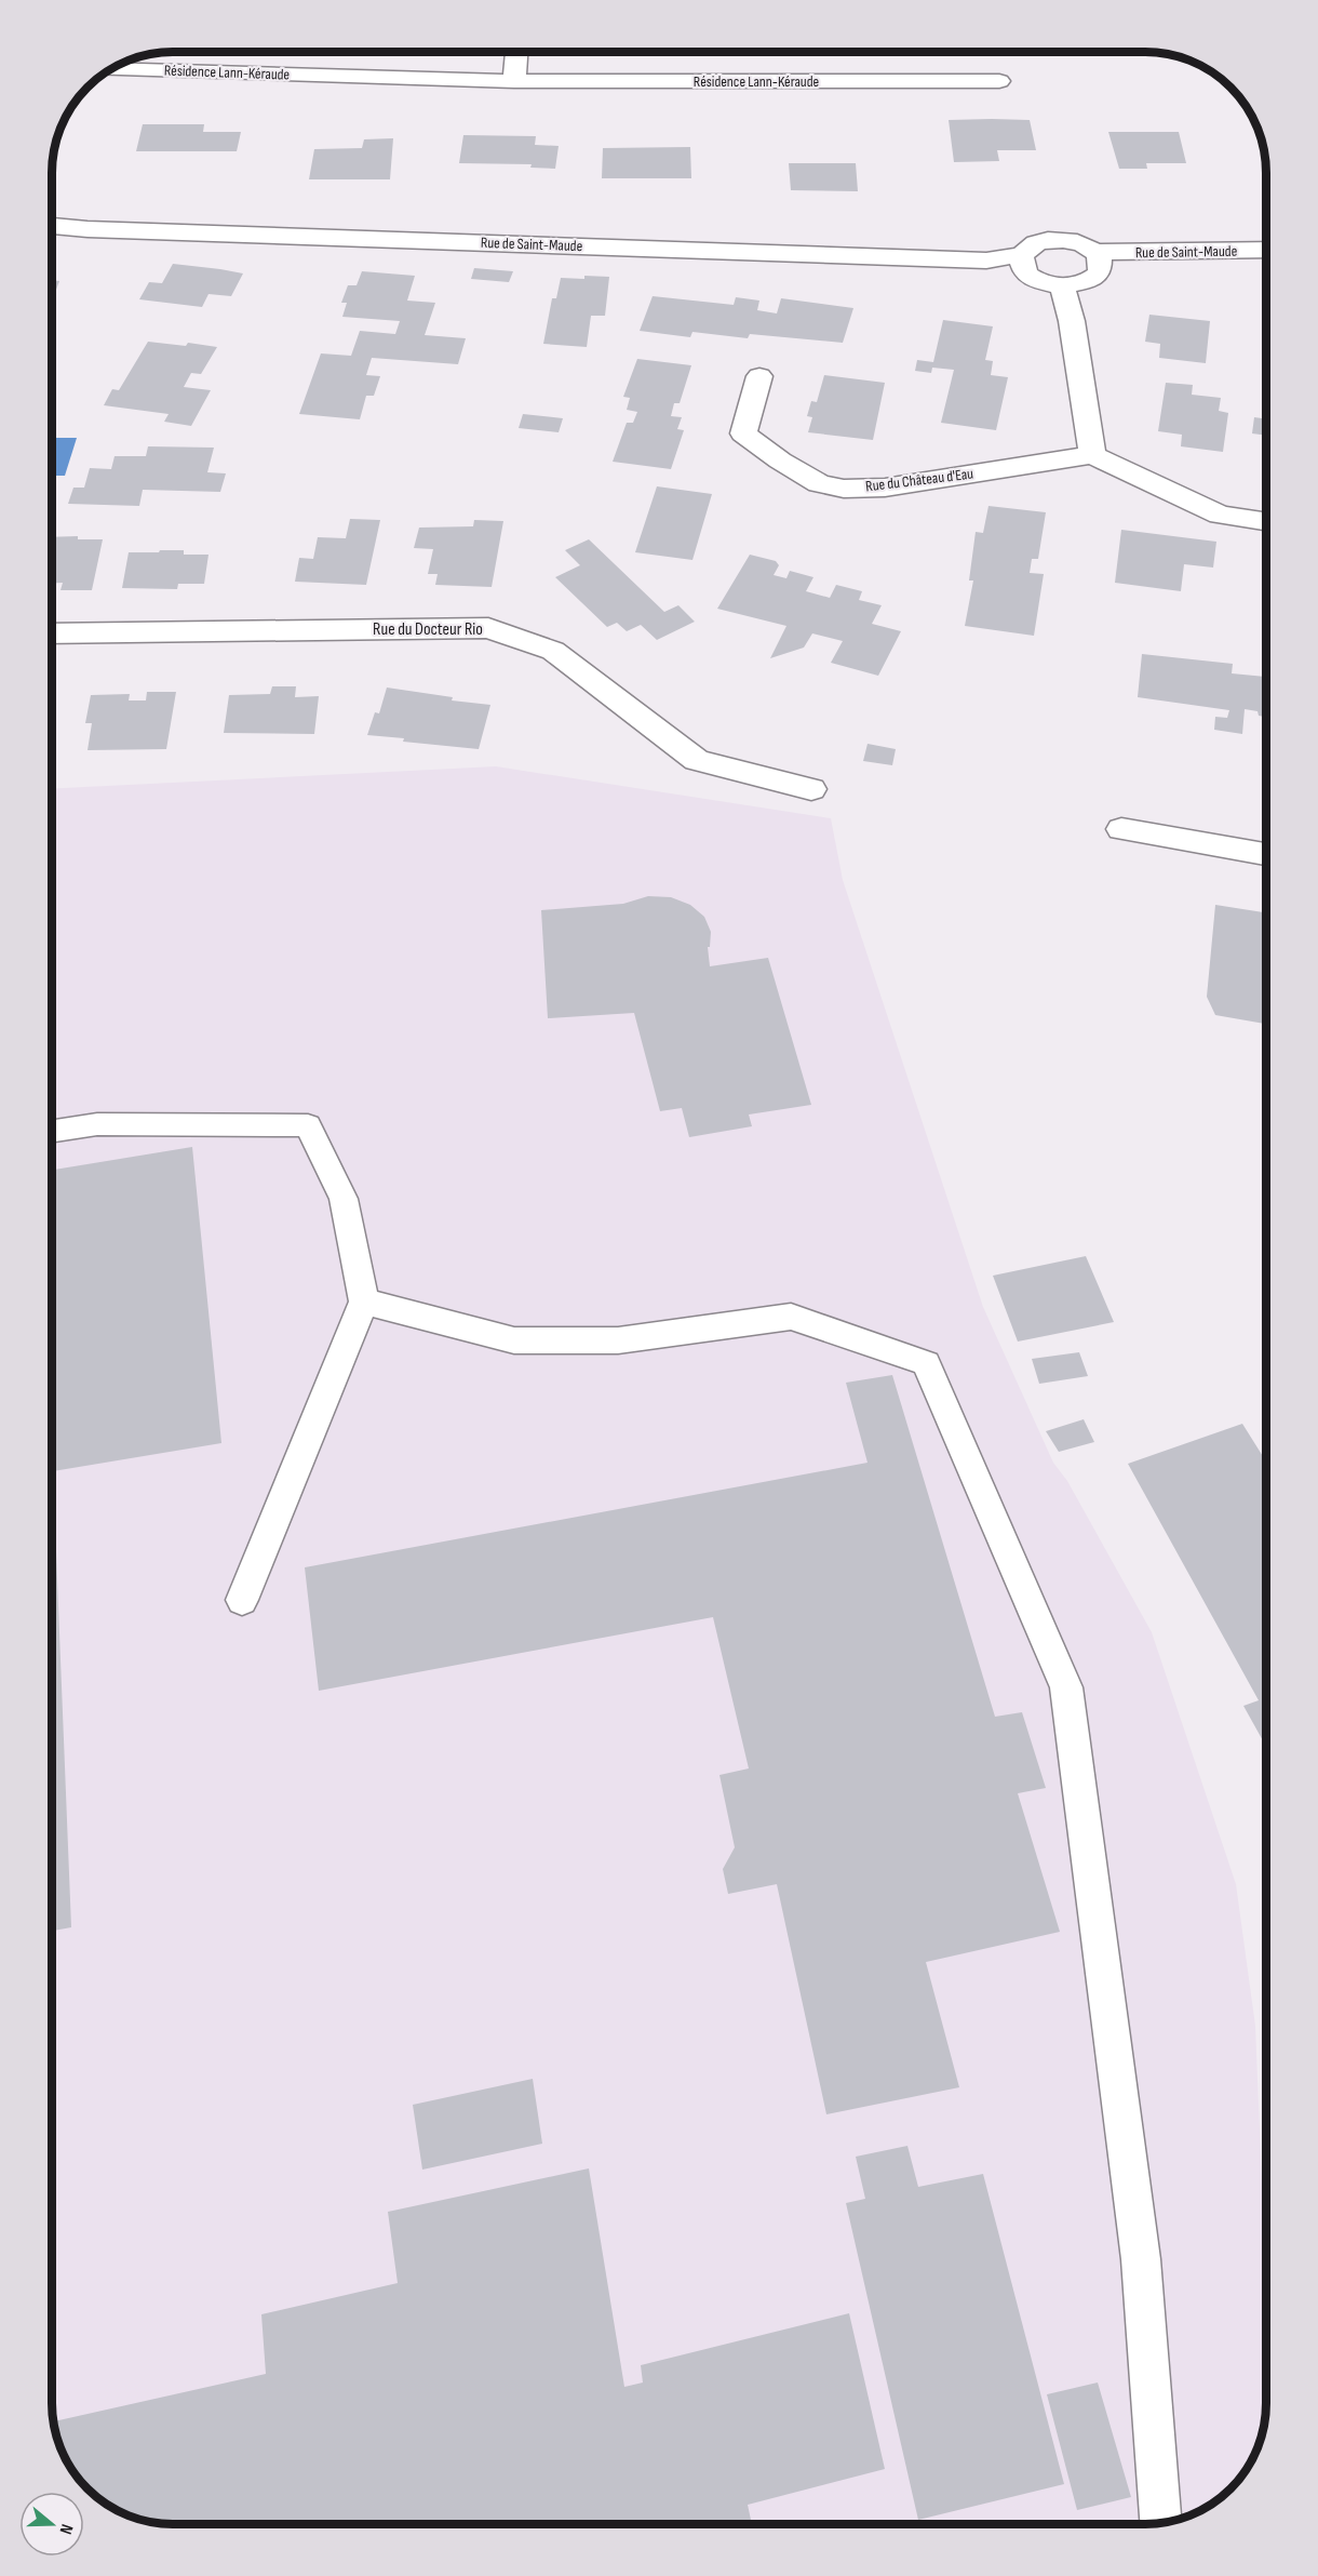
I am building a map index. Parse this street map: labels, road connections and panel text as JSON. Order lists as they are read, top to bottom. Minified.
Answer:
{"streets":{"street":["Résidence Lann-Kéraude","Rue de Saint-Maude","Rue du Château d'Eau","Rue du Docteur Rio"]},"north":"right"}
